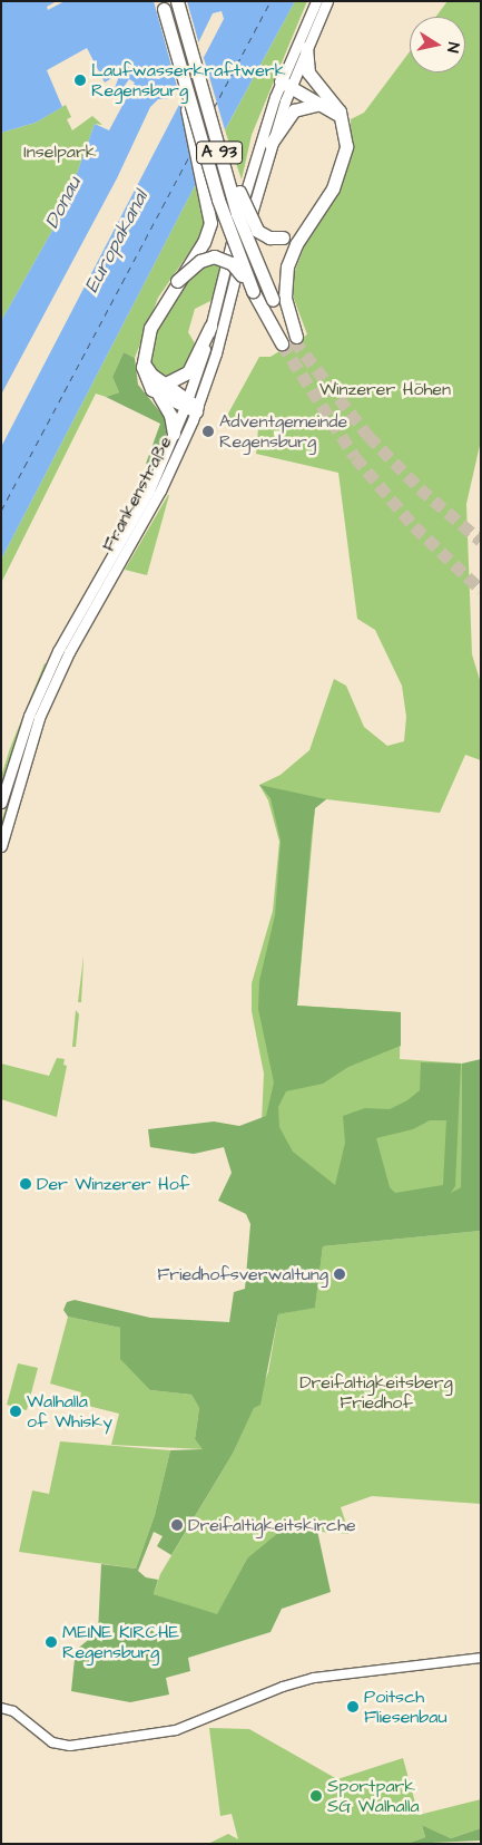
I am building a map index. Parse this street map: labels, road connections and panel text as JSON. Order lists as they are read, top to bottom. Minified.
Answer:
{"streets":{"highway":["A 93"],"main road":["Frankenstraße"]},"water":["Donau","Europakanal"],"parks":["Inselpark","Winzerer Höhen","Dreifaltigkeitsberg Friedhof"],"places":["Laufwasserkraftwerk Regensburg","Adventgemeinde Regensburg","Der Winzerer Hof","Friedhofsverwaltung","Walhalla of Whisky","Dreifaltigkeitskirche","MEINE KIRCHE Regensburg","Poitsch Fliesenbau","Sportpark SG Walhalla"],"north":"right"}
